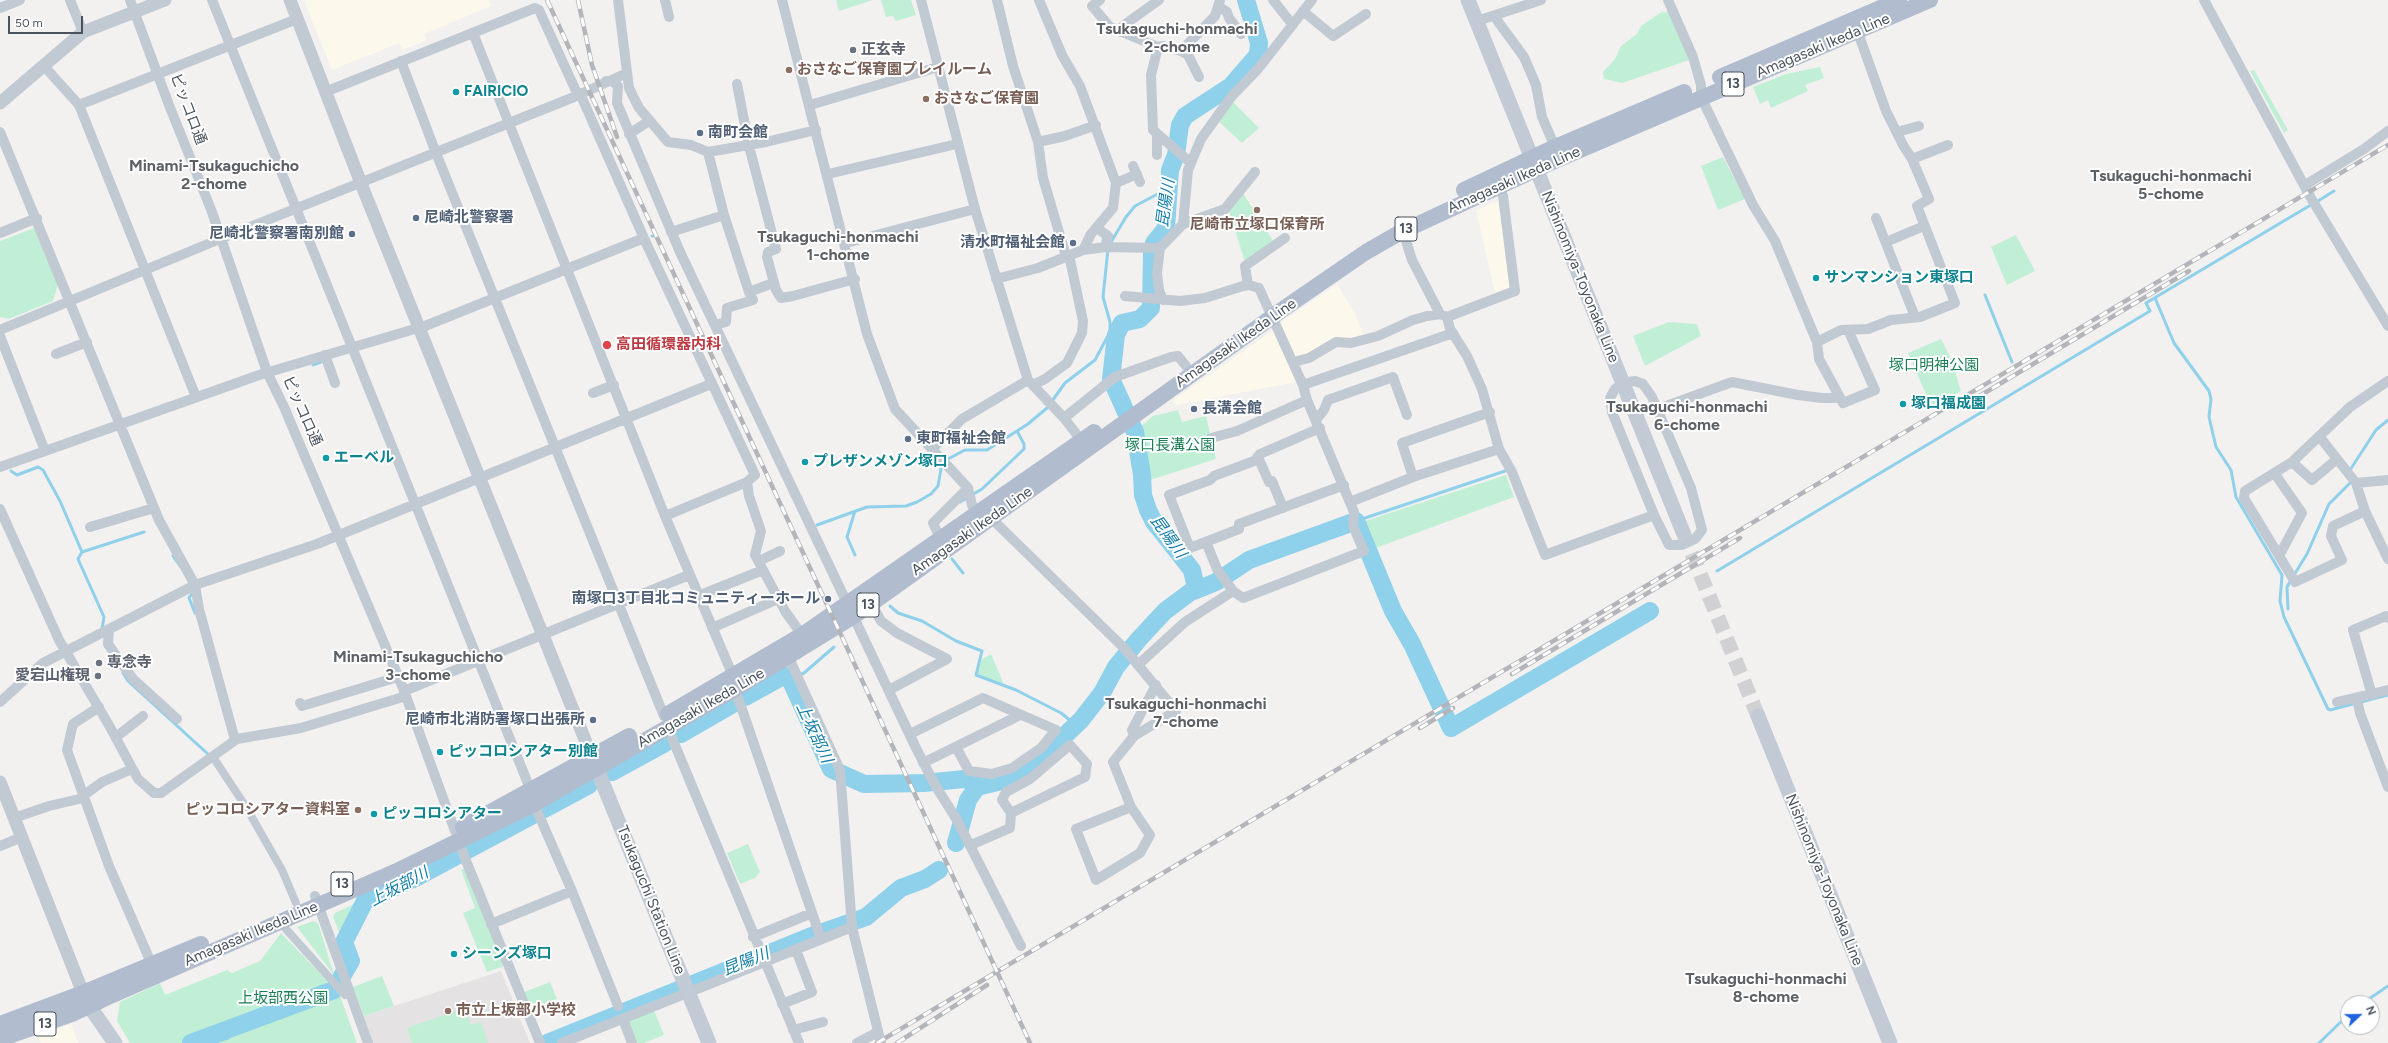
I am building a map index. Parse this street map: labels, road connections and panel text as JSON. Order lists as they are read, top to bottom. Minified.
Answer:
{"streets":{"main road":["Amagasaki Ikeda Line","13","Nishinomiya-Toyonaka Line","Tsukaguchi Station Line"],"street":["ピッコロ通"]},"crossings":[["Amagasaki Ikeda Line","ピッコロ通"],["Amagasaki Ikeda Line","Nishinomiya-Toyonaka Line"],["Amagasaki Ikeda Line","Tsukaguchi Station Line"]],"districts":["Tsukaguchi-honmachi 2-chome","Minami-Tsukaguchicho 2-chome","Tsukaguchi-honmachi 5-chome","Tsukaguchi-honmachi 1-chome","Tsukaguchi-honmachi 6-chome","Minami-Tsukaguchicho 3-chome","Tsukaguchi-honmachi 7-chome","Tsukaguchi-honmachi 8-chome"],"water":["昆陽川","上坂部川"],"parks":["塚口明神公園","塚口長溝公園","上坂部西公園"],"places":["正玄寺","おさなご保育園プレイルーム","FAIRICIO","おさなご保育園","南町会館","尼崎市立塚口保育所","尼崎北警察署","尼崎北警察署南別館","清水町福祉会館","サンマンション東塚口","高田循環器内科","塚口福成園","長溝会館","東町福祉会館","エーベル","プレザンメゾン塚口","南塚口3丁目北コミュニティーホール","専念寺","愛宕山権現","尼崎市北消防署塚口出張所","ピッコロシアター別館","ピッコロシアター資料室","ピッコロシアター","シーンズ塚口","市立上坂部小学校"],"scale_bar":"50 m","north":"right"}
